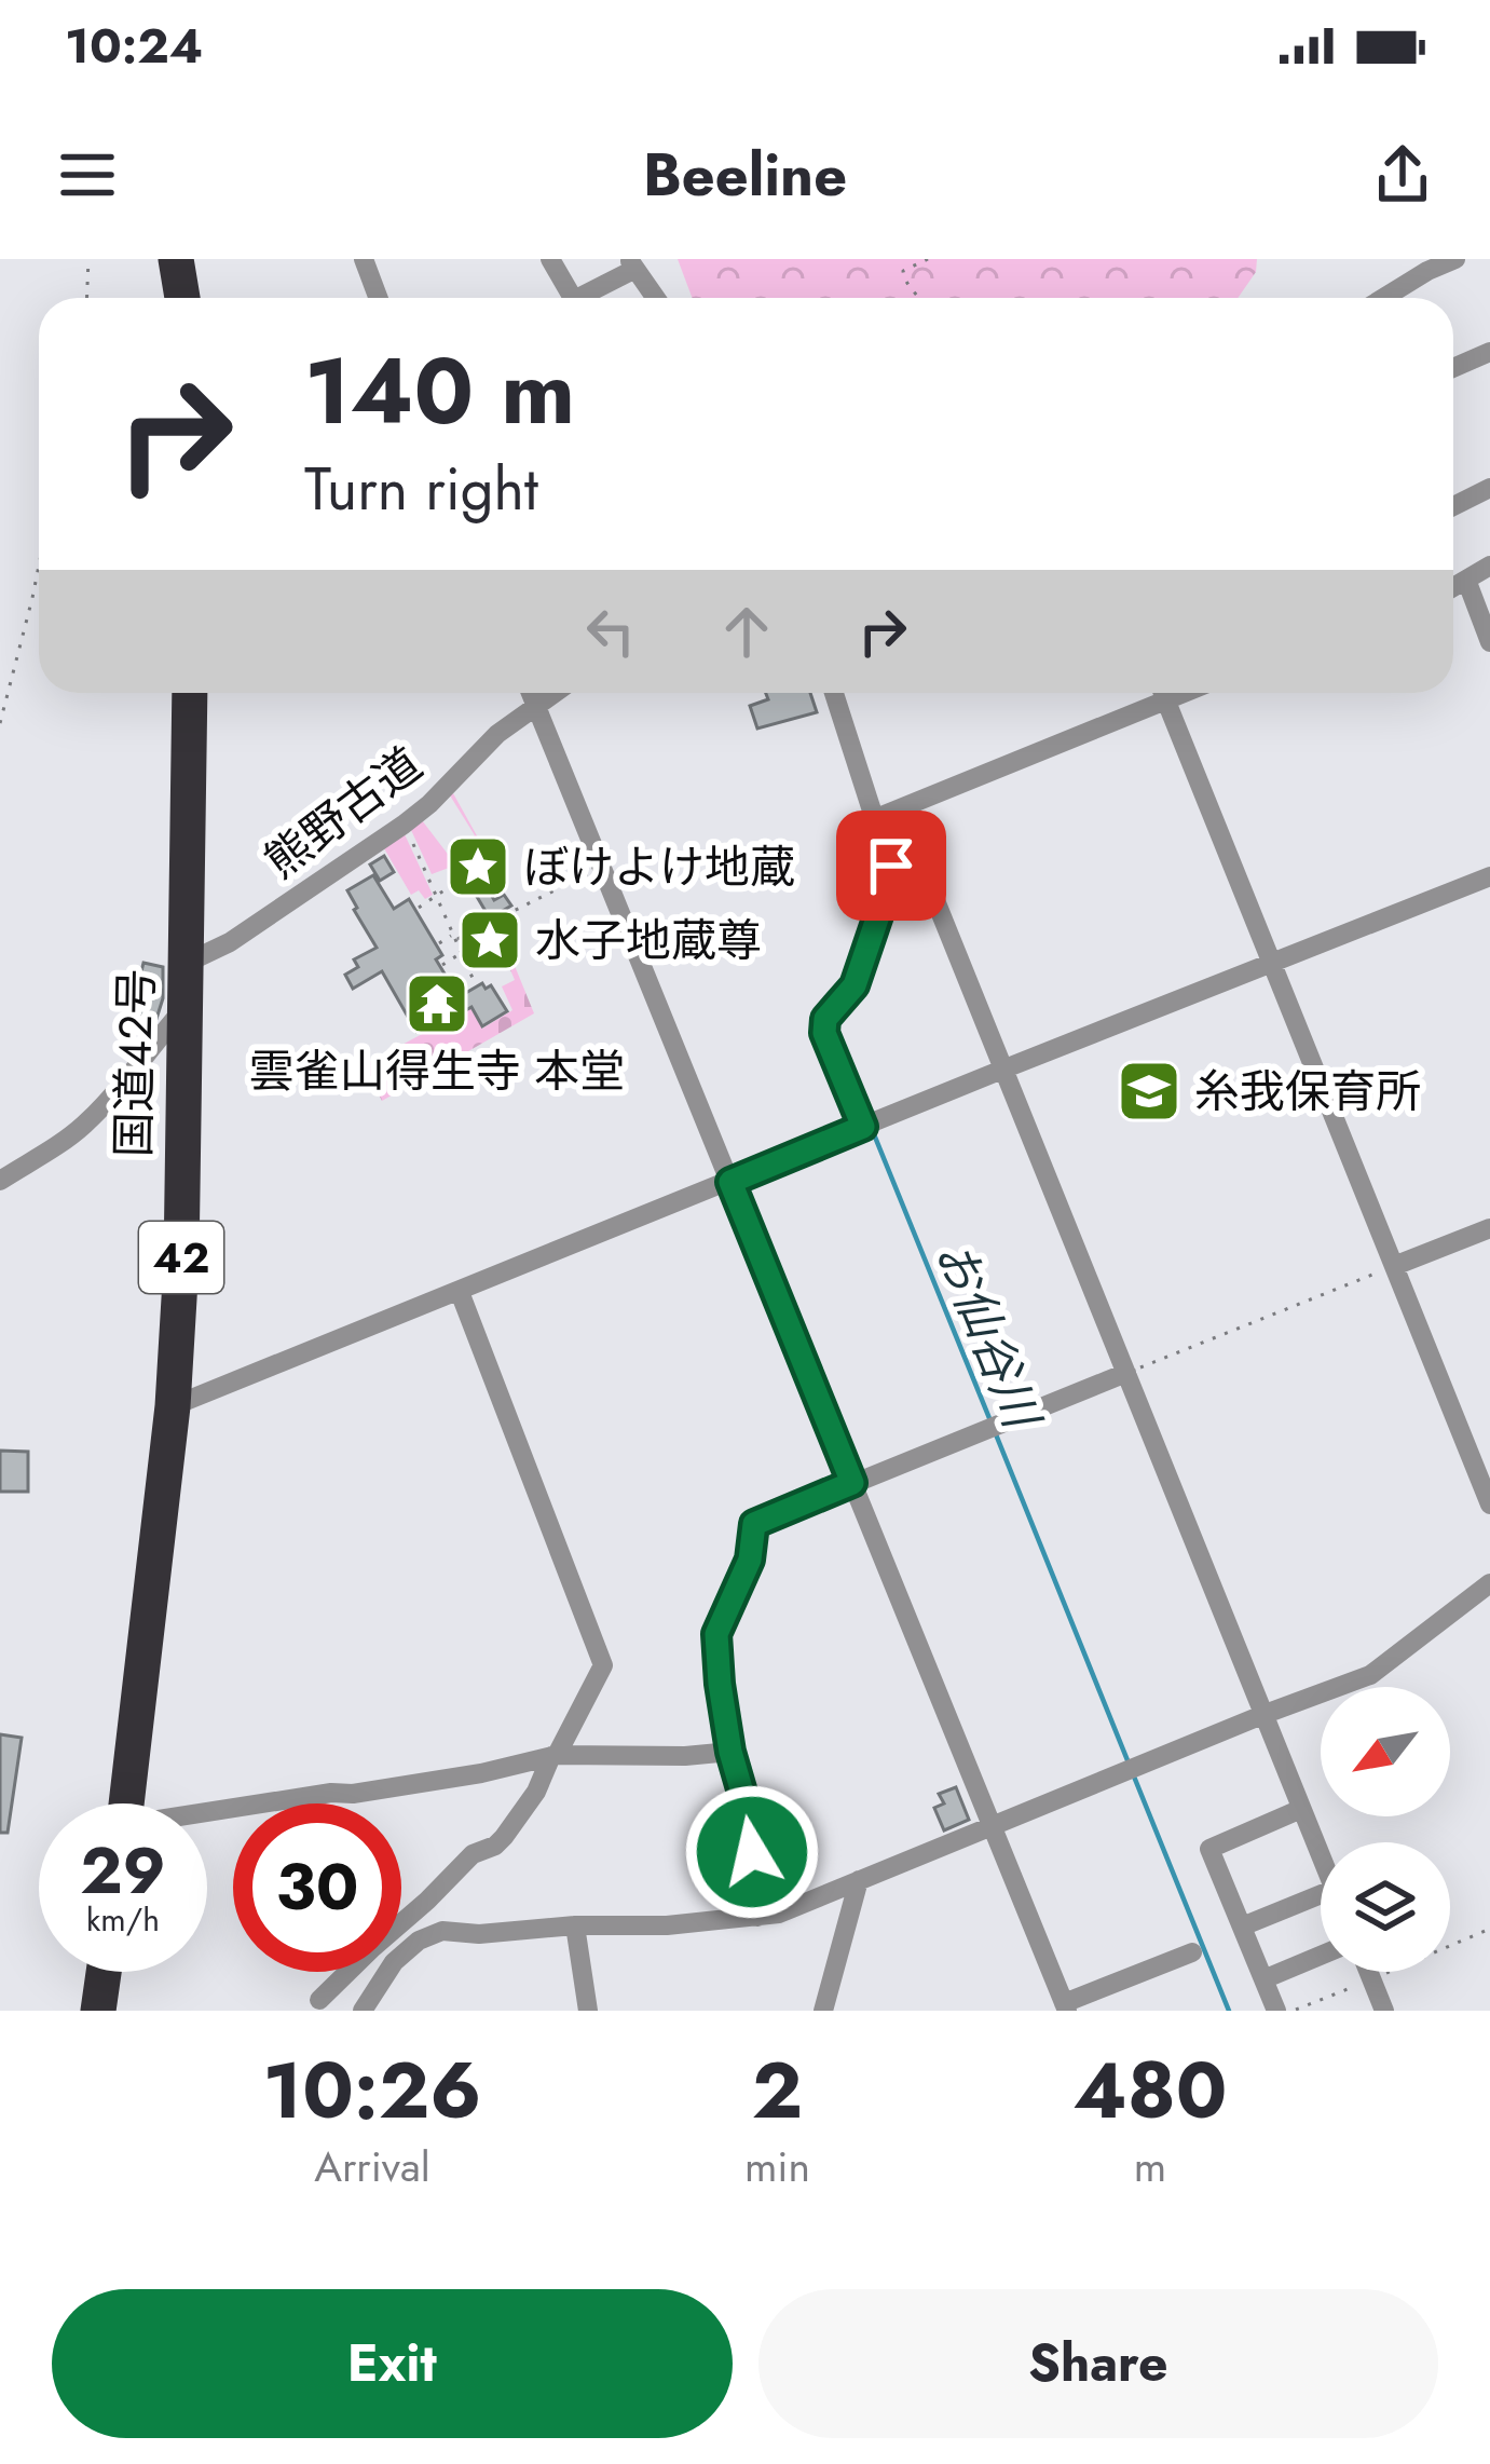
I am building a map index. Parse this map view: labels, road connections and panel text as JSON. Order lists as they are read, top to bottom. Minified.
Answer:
{"streets":{"highway":["国道42号","42"],"street":["熊野古道"]},"crossings":[["熊野古道","国道42号"]],"water":["お仙谷川"],"places":{"place":["ぼけよけ地蔵","水子地蔵尊"],"temple":["雲雀山得生寺 本堂"],"school or university":["糸我保育所"]},"north":"bottom left","page":{"status":"10:24","header":"Beeline","turn":["140 m","Turn right"],"speed":"29 km/h","limit":"30","eta":["10:26","Arrival","2","min","480","m"],"buttons":["Exit","Share"]}}
